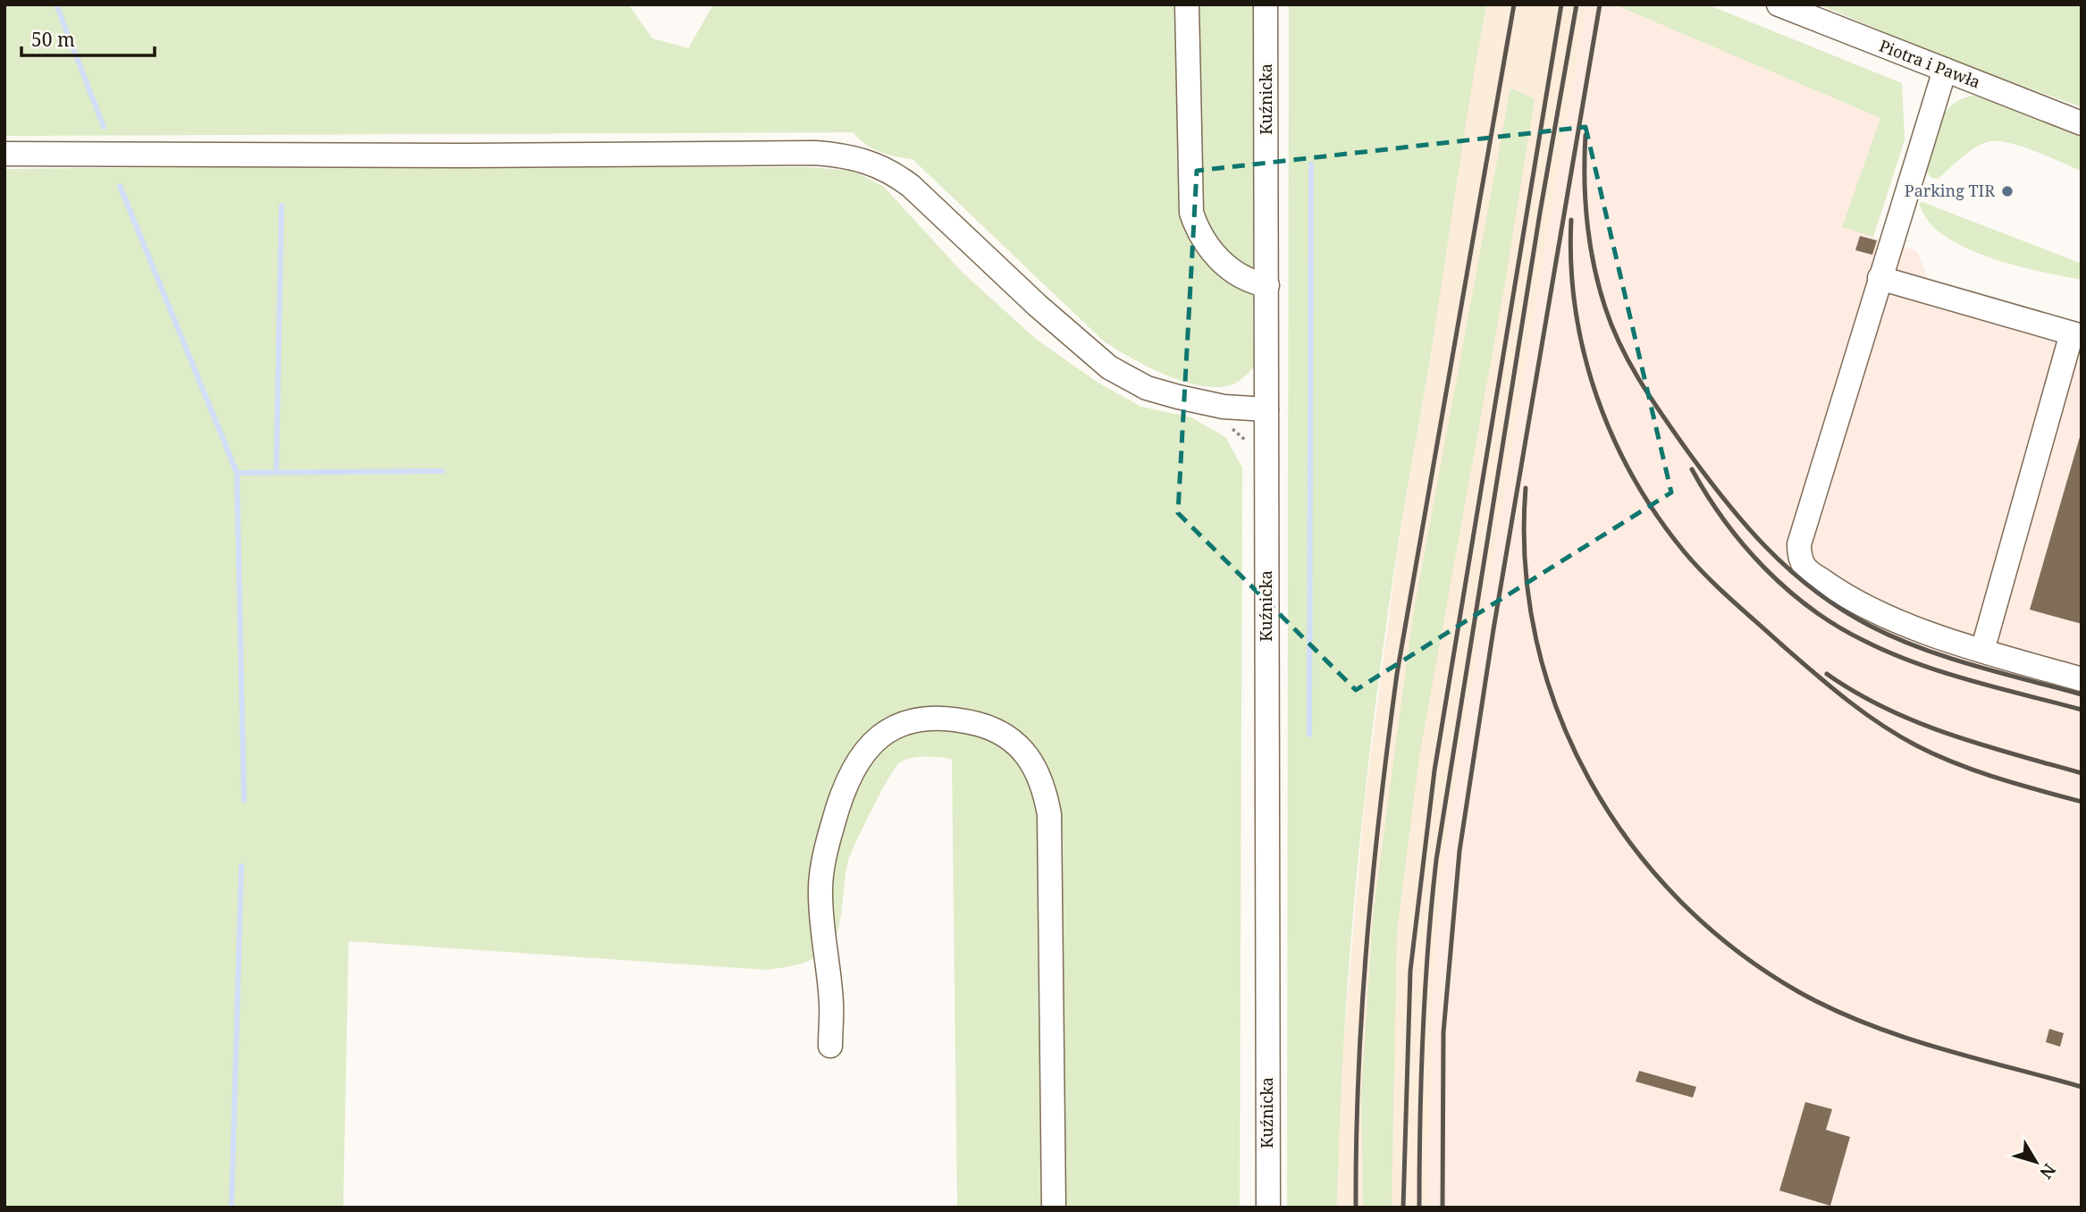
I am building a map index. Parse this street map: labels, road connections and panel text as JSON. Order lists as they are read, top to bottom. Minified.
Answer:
{"streets":{"street":["Piotra i Pawła","Kuźnicka"]},"places":["Parking TIR"],"scale_bar":"50 m","north":"bottom right"}
